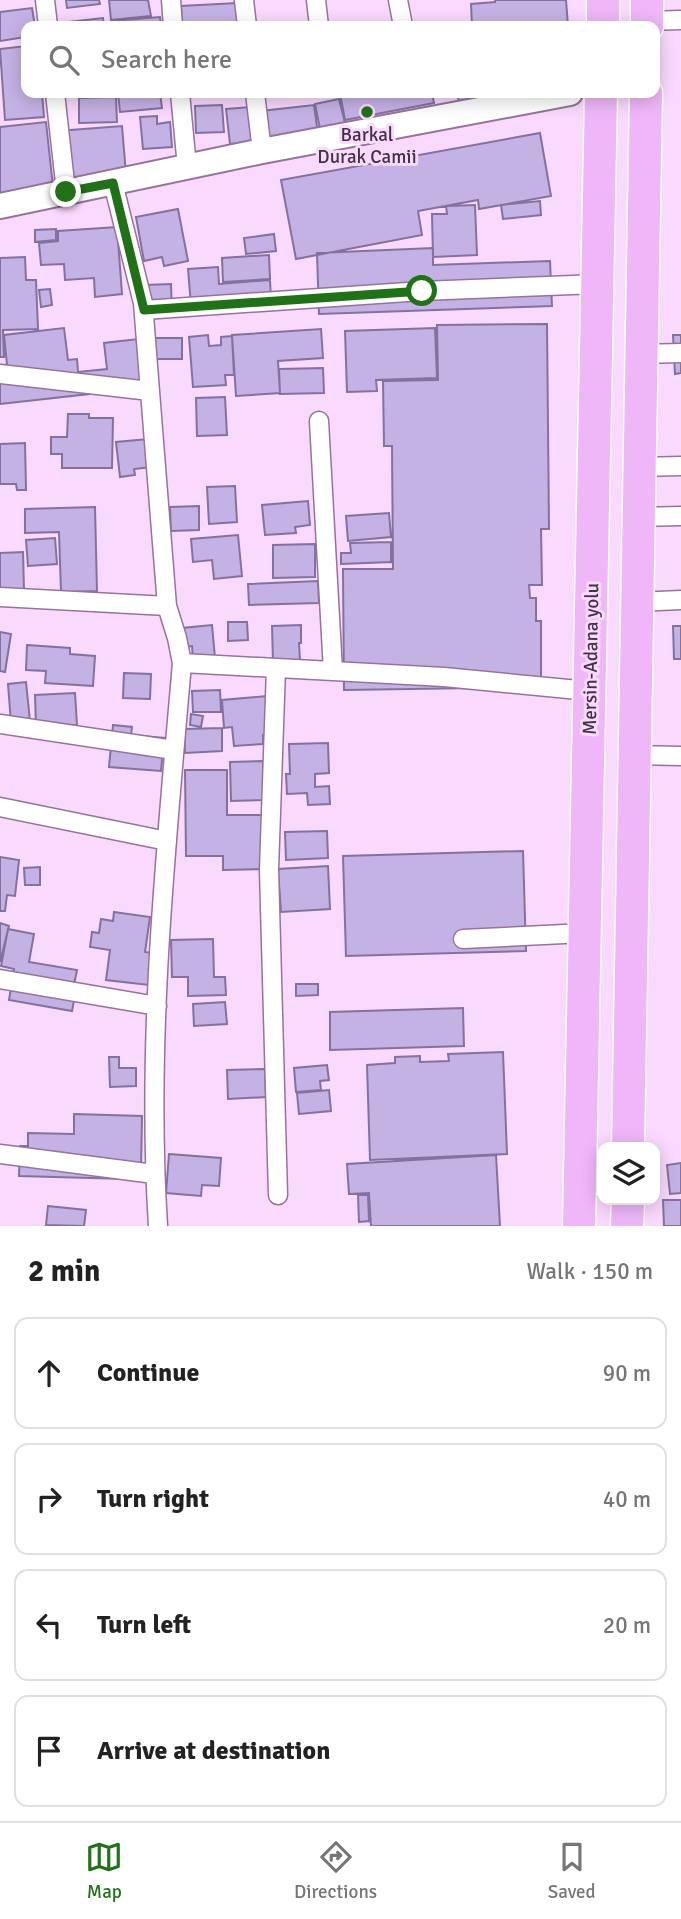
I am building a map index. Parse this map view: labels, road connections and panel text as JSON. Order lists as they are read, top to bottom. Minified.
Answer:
{"streets":{"highway":["Mersin-Adana yolu"]},"places":["Barkal Durak Camii"],"page":{"search":"Search here","heading":["2 min","Walk · 150 m"],"list":[["Continue","90 m"],["Turn right","40 m"],["Turn left","20 m"],"Arrive at destination"],"nav":["Map","Directions","Saved"]}}
